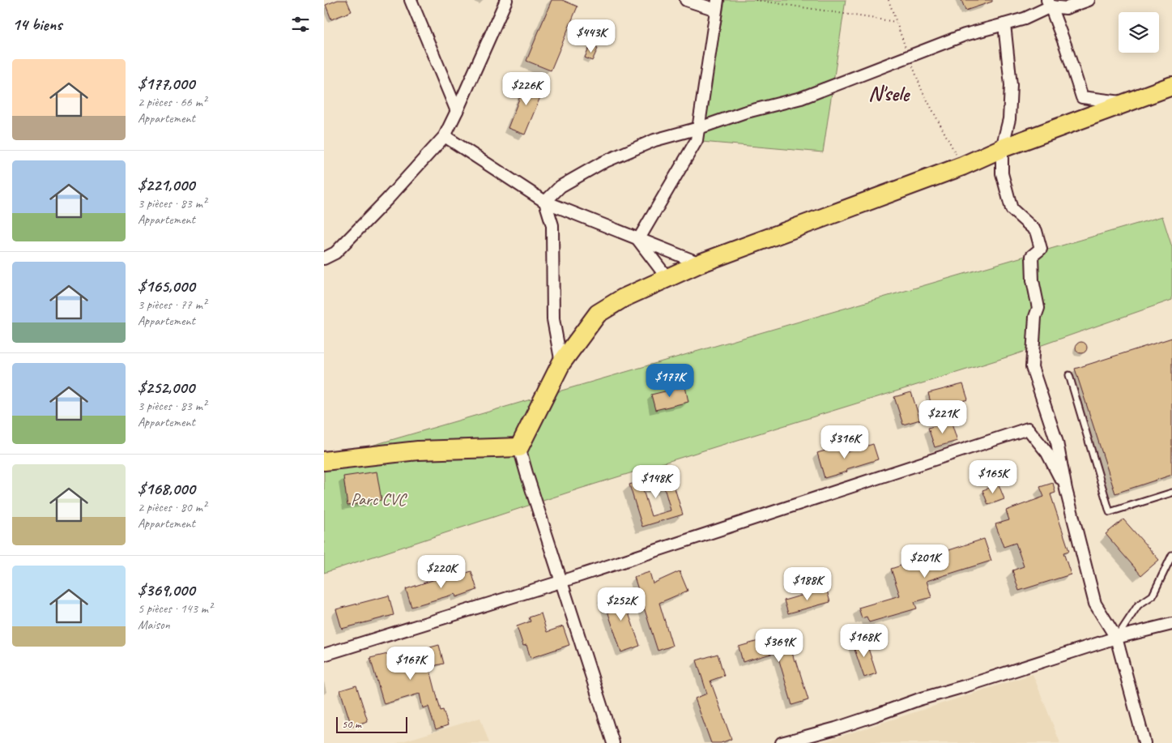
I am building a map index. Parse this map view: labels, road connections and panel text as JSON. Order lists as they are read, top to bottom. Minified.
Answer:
{"districts":["N'sele"],"parks":["Parc CVC"],"scale_bar":"50 m","page":{"heading":"14 biens","price":["$443K","$226K","$177K","$221K","$316K","$165K","$148K","$201K","$220K","$188K","$252K","$168K","$369K","$167K"],"list":[{"name":"$177,000","note":"2 pièces · 66 m² · Appartement"},{"name":"$221,000","note":"3 pièces · 83 m² · Appartement"},{"name":"$165,000","note":"3 pièces · 77 m² · Appartement"},{"name":"$252,000","note":"3 pièces · 83 m² · Appartement"},{"name":"$168,000","note":"2 pièces · 80 m² · Appartement"},{"name":"$369,000","note":"5 pièces · 143 m² · Maison"}],"scale":"50 m"}}
